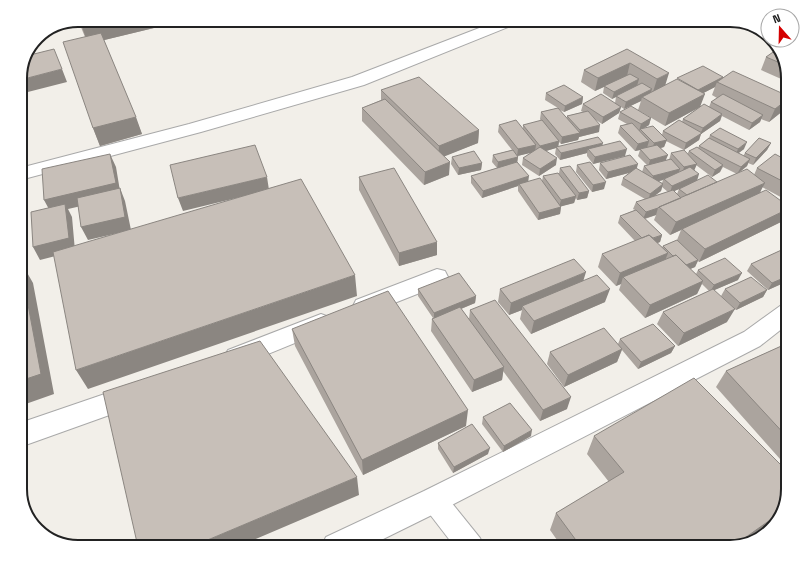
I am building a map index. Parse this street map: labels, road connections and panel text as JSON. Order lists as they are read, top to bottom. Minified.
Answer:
{"north":"top"}
